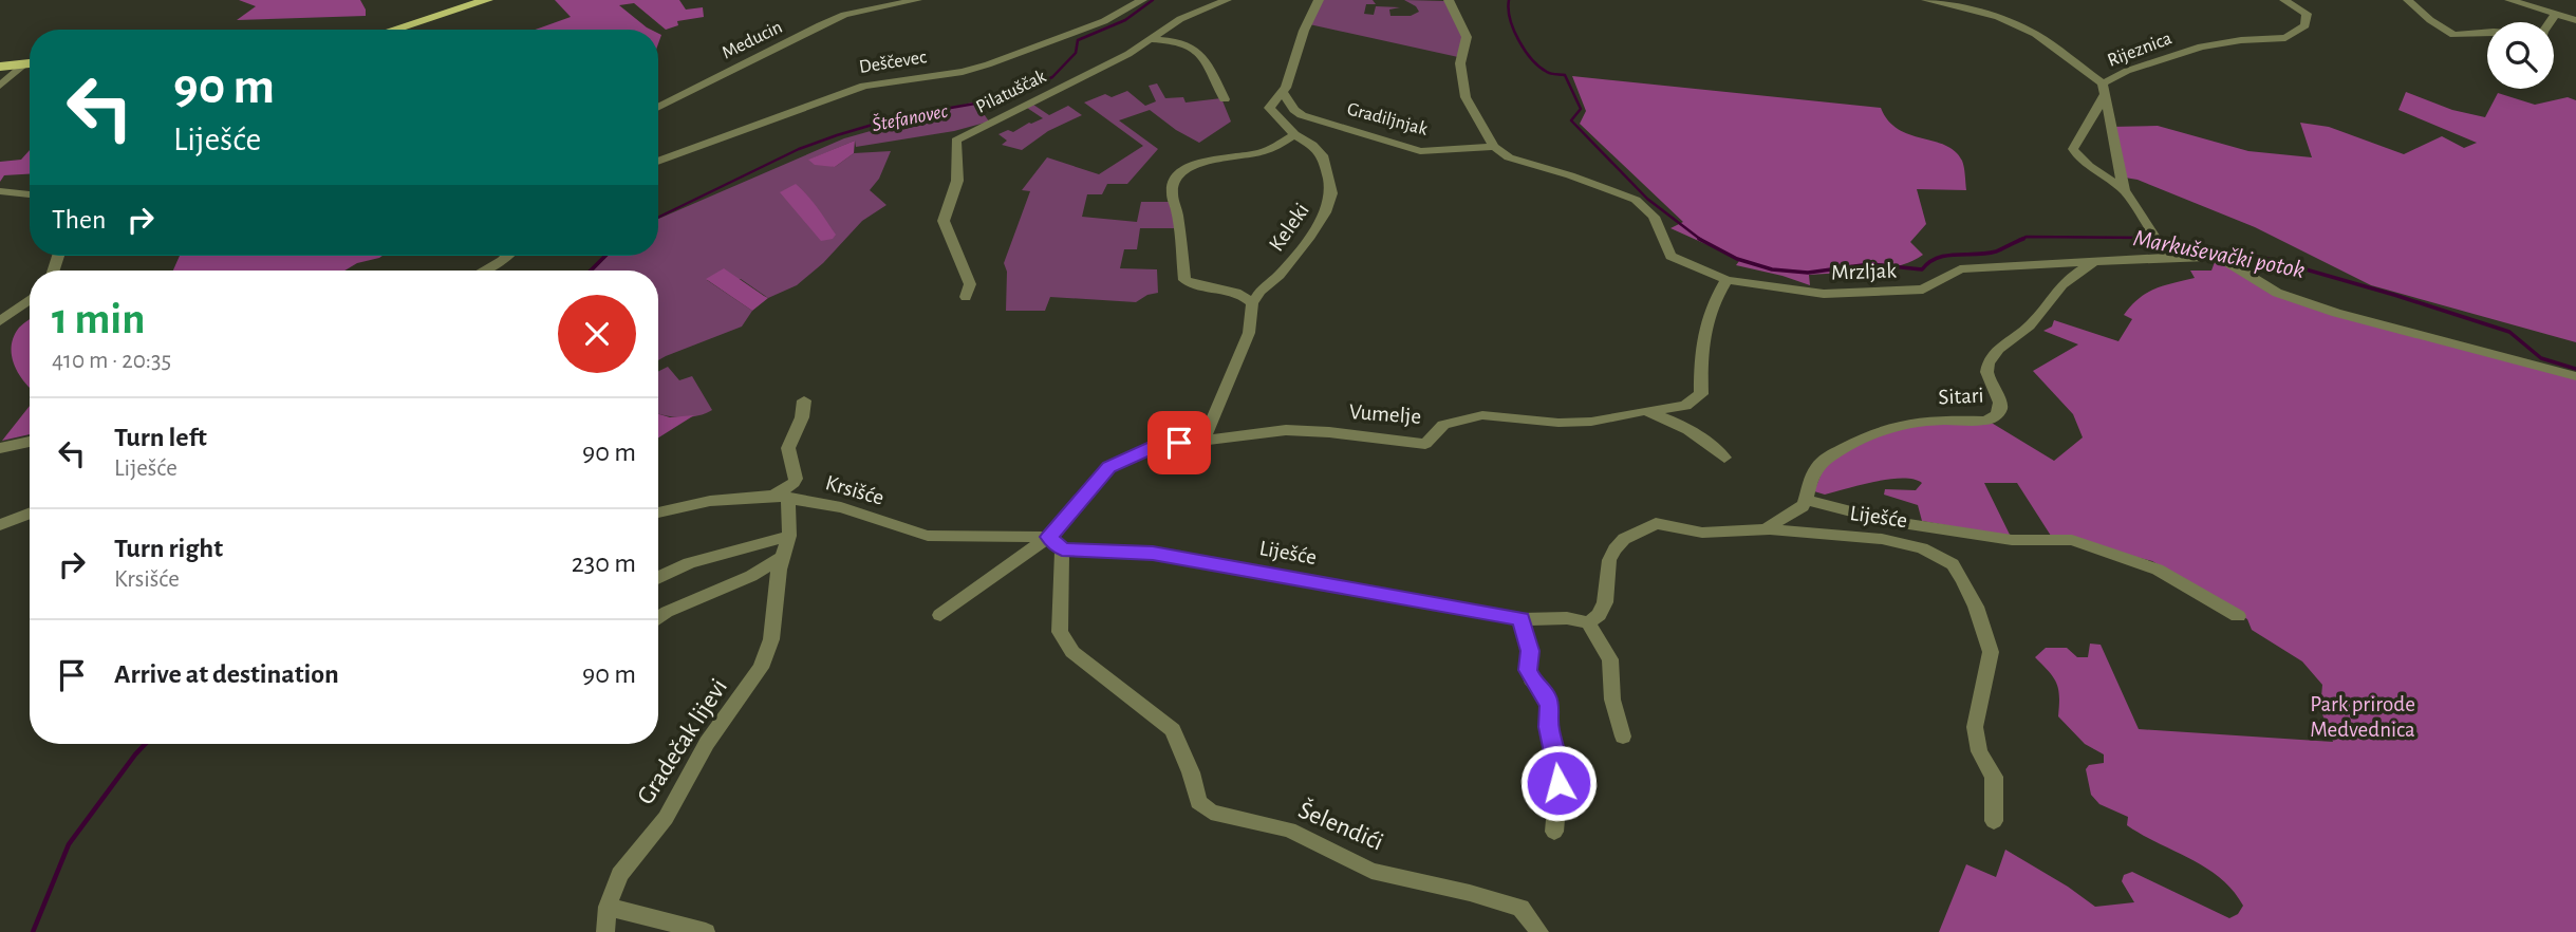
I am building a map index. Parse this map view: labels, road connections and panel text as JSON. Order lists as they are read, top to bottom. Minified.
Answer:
{"streets":{"street":["Meducin","Rijeznica","Deščevec","Pilatuščak","Gradiljnjak","Keleki","Mrzljak","Sitari","Vumelje","Krsišće","Liješće","Gradečak lijevi","Šelendići"]},"crossings":[["Rijeznica","Mrzljak"],["Gradiljnjak","Keleki"],["Gradiljnjak","Mrzljak"],["Mrzljak","Sitari"],["Mrzljak","Vumelje"],["Krsišće","Liješće"],["Krsišće","Gradečak lijevi"],["Krsišće","Šelendići"],["Liješće","Šelendići"]],"water":["Štefanovec","Markuševački potok"],"parks":["Park prirode Medvednica"],"page":{"turn":["90 m","Liješće"],"then":"Then","heading":["1 min","410 m · 20:35"],"list":[{"name":"Turn left","note":"Liješće","value":"90 m"},{"name":"Turn right","note":"Krsišće","value":"230 m"},{"name":"Arrive at destination","value":"90 m"}]}}
